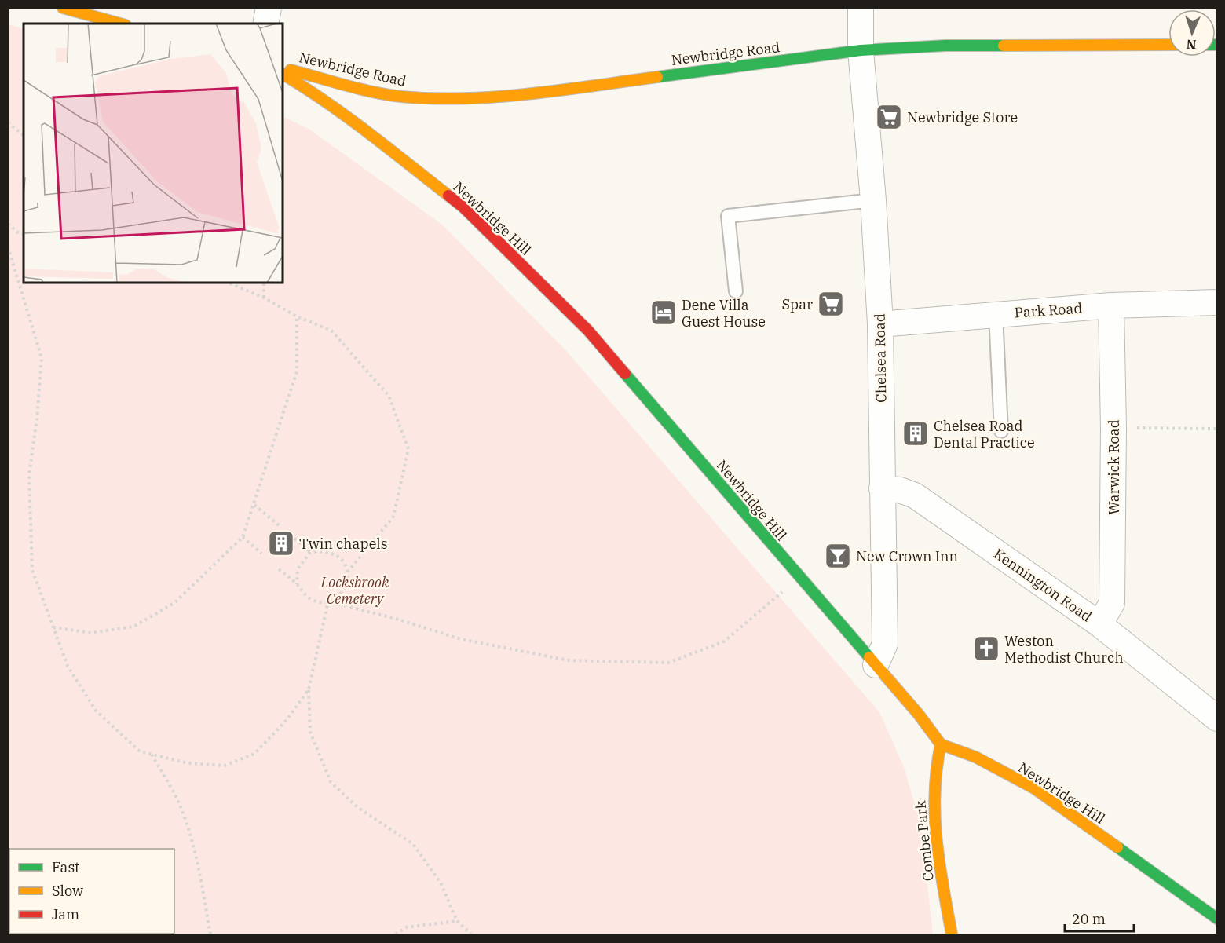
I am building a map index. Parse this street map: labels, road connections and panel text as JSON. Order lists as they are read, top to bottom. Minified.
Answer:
{"streets":{"main road":["Newbridge Road","Newbridge Hill","Combe Park"],"street":["Park Road","Chelsea Road","Warwick Road","Kennington Road"]},"crossings":[["Newbridge Road","Chelsea Road"],["Newbridge Hill","Chelsea Road"],["Newbridge Hill","Combe Park"],["Park Road","Chelsea Road"],["Park Road","Warwick Road"],["Chelsea Road","Kennington Road"],["Warwick Road","Kennington Road"]],"parks":["Locksbrook Cemetery"],"places":{"supermarket":["Newbridge Store","Spar"],"hotel":["Dene Villa Guest House"],"building":["Chelsea Road Dental Practice","Twin chapels"],"bar":["New Crown Inn"],"church":["Weston Methodist Church"]},"legend":["Fast","Slow","Jam"],"scale_bar":"20 m","north":"bottom"}
